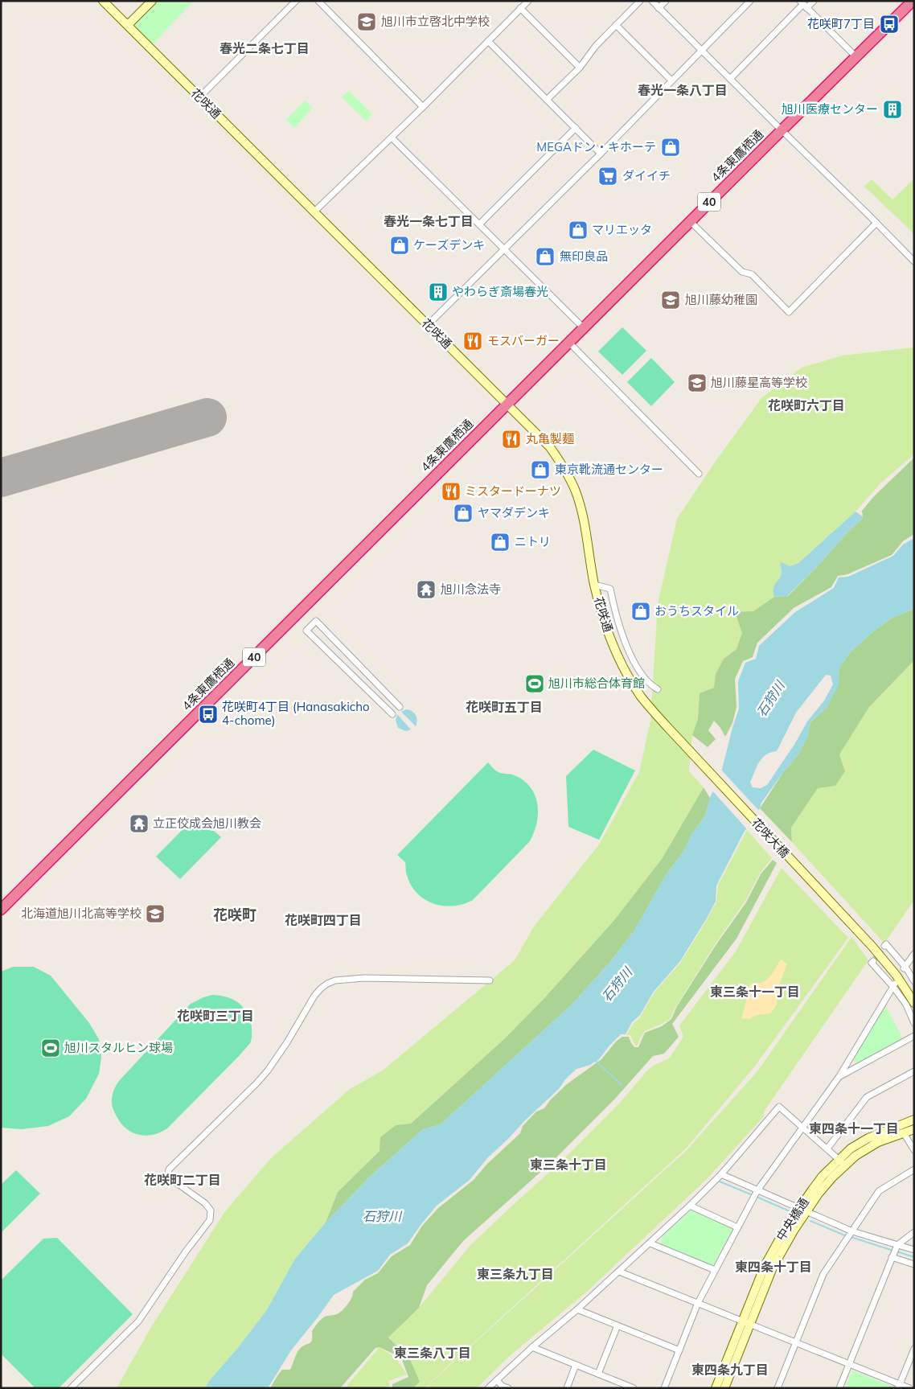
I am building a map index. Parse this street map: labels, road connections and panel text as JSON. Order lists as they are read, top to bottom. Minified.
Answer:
{"streets":{"highway":["4条東鷹栖通","40"],"street":["花咲通","花咲大橋","中央橋通"]},"crossings":[["花咲通","4条東鷹栖通"],["花咲通","花咲大橋"]],"districts":["春光二条七丁目","春光一条八丁目","春光一条七丁目","花咲町六丁目","花咲町五丁目","花咲町","花咲町四丁目","東三条十一丁目","花咲町三丁目","東四条十一丁目","東三条十丁目","花咲町二丁目","東四条十丁目","東三条九丁目","東三条八丁目","東四条九丁目"],"water":["石狩川"],"places":{"school or university":["旭川市立啓北中学校","旭川藤幼稚園","旭川藤星高等学校","北海道旭川北高等学校"],"bus stop":["花咲町7丁目","花咲町4丁目 (Hanasakicho 4-chome)"],"building":["旭川医療センター","やわらぎ斎場春光"],"shop":["MEGAドン・キホーテ","マリエッタ","ケーズデンキ","無印良品","東京靴流通センター","ヤマダデンキ","ニトリ","おうちスタイル"],"supermarket":["ダイイチ"],"restaurant":["モスバーガー","丸亀製麺","ミスタードーナツ"],"temple":["旭川念法寺","立正佼成会旭川教会"],"sports":["旭川市総合体育館","旭川スタルヒン球場"]}}
